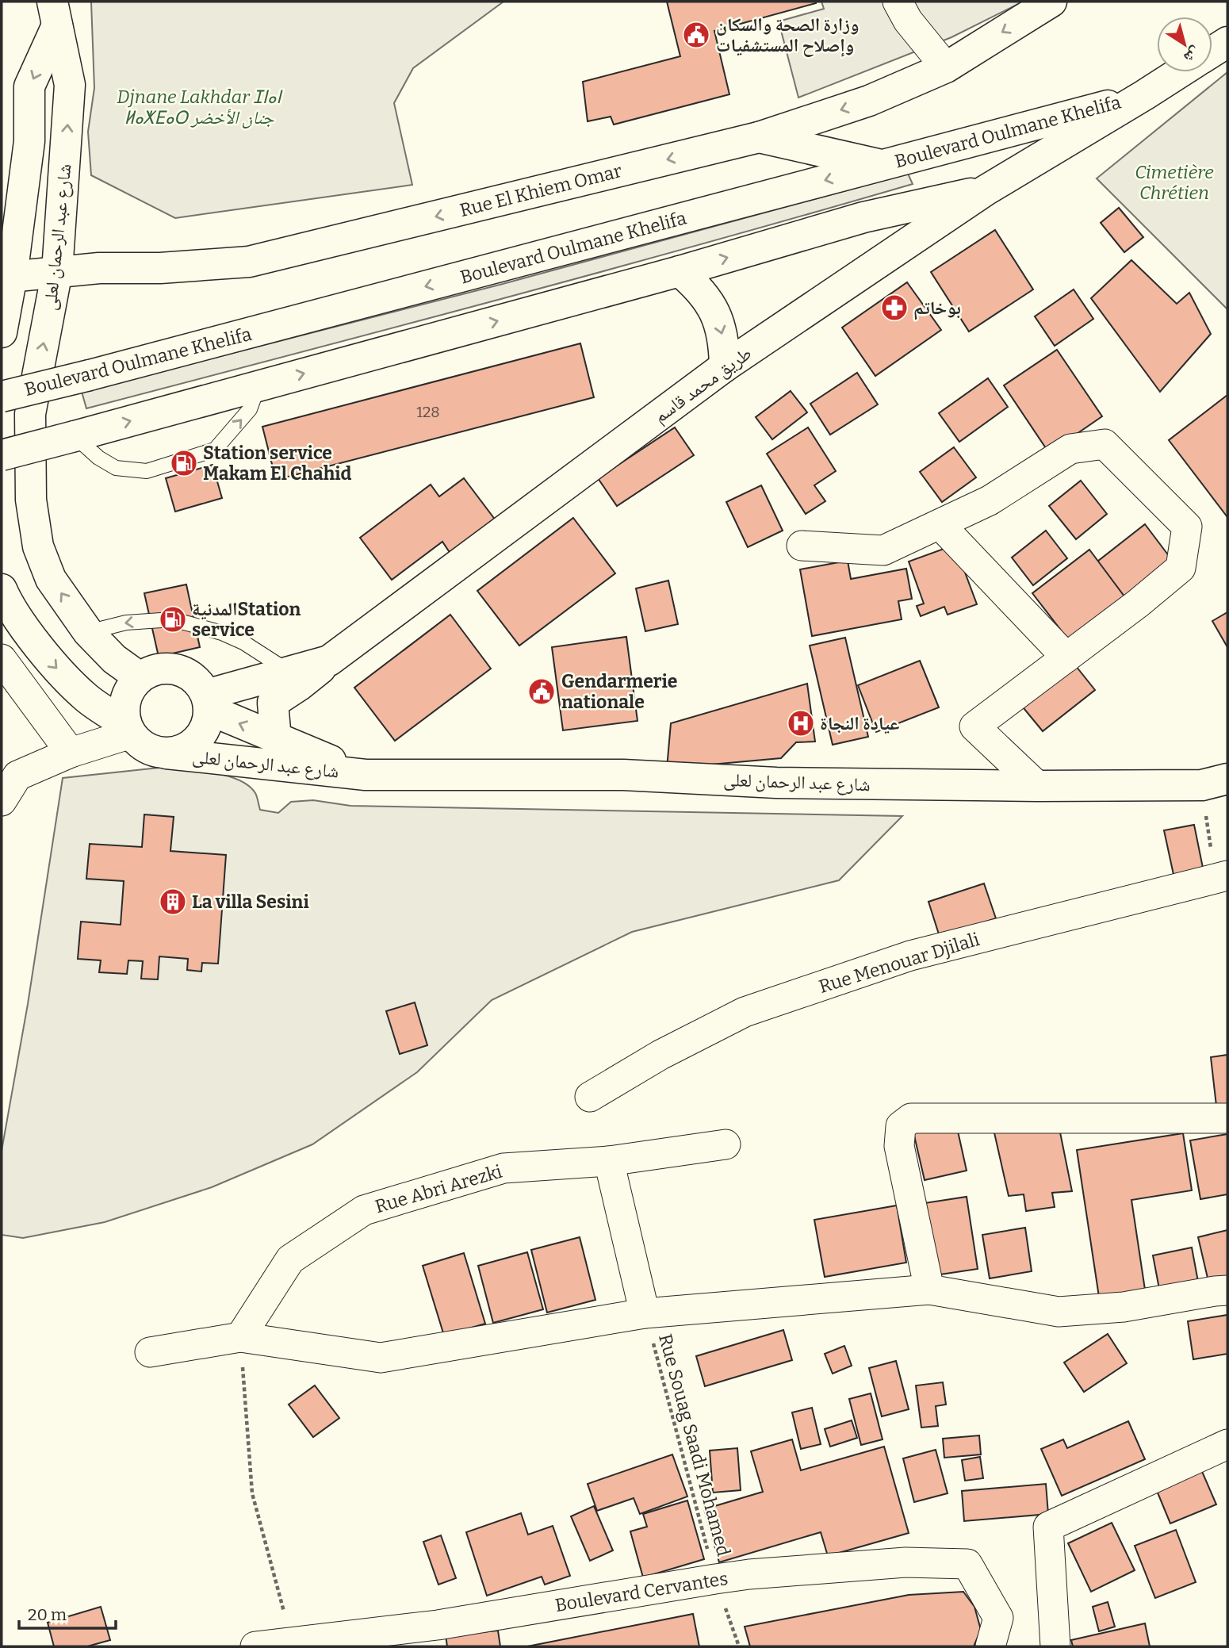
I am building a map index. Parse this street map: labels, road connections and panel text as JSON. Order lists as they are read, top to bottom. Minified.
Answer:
{"streets":{"main road":["Boulevard Oulmane Khelifa","Rue El Khiem Omar","شارع عبد الرحمان لعلى","طريق محمد قاسم"],"street":["Rue Menouar Djilali","Rue Abri Arezki","Boulevard Cervantes"],"path":["Rue Souag Saadi Mohamed"]},"crossings":[["Boulevard Oulmane Khelifa","طريق محمد قاسم"],["Rue El Khiem Omar","شارع عبد الرحمان لعلى"],["شارع عبد الرحمان لعلى","طريق محمد قاسم"],["Rue Souag Saadi Mohamed","Boulevard Cervantes"]],"parks":["Djnane Lakhdar ⵊⵏⴰⵏ ⵍⴰⵅⴹⴰⵔ جنان الأخضر","Cimetière Chrétien"],"places":{"public building":["وزارة الصحة والسكان وإصلاح المستشفيات","Gendarmerie nationale"],"pharmacy":["بوخاتم"],"fuel station":["Station service Makam El Chahid","المدنيةStation service"],"hospital":["عيادة النجاة"],"building":["La villa Sesini"]},"house_numbers":["128"],"scale_bar":"20 m","north":"bottom right"}
